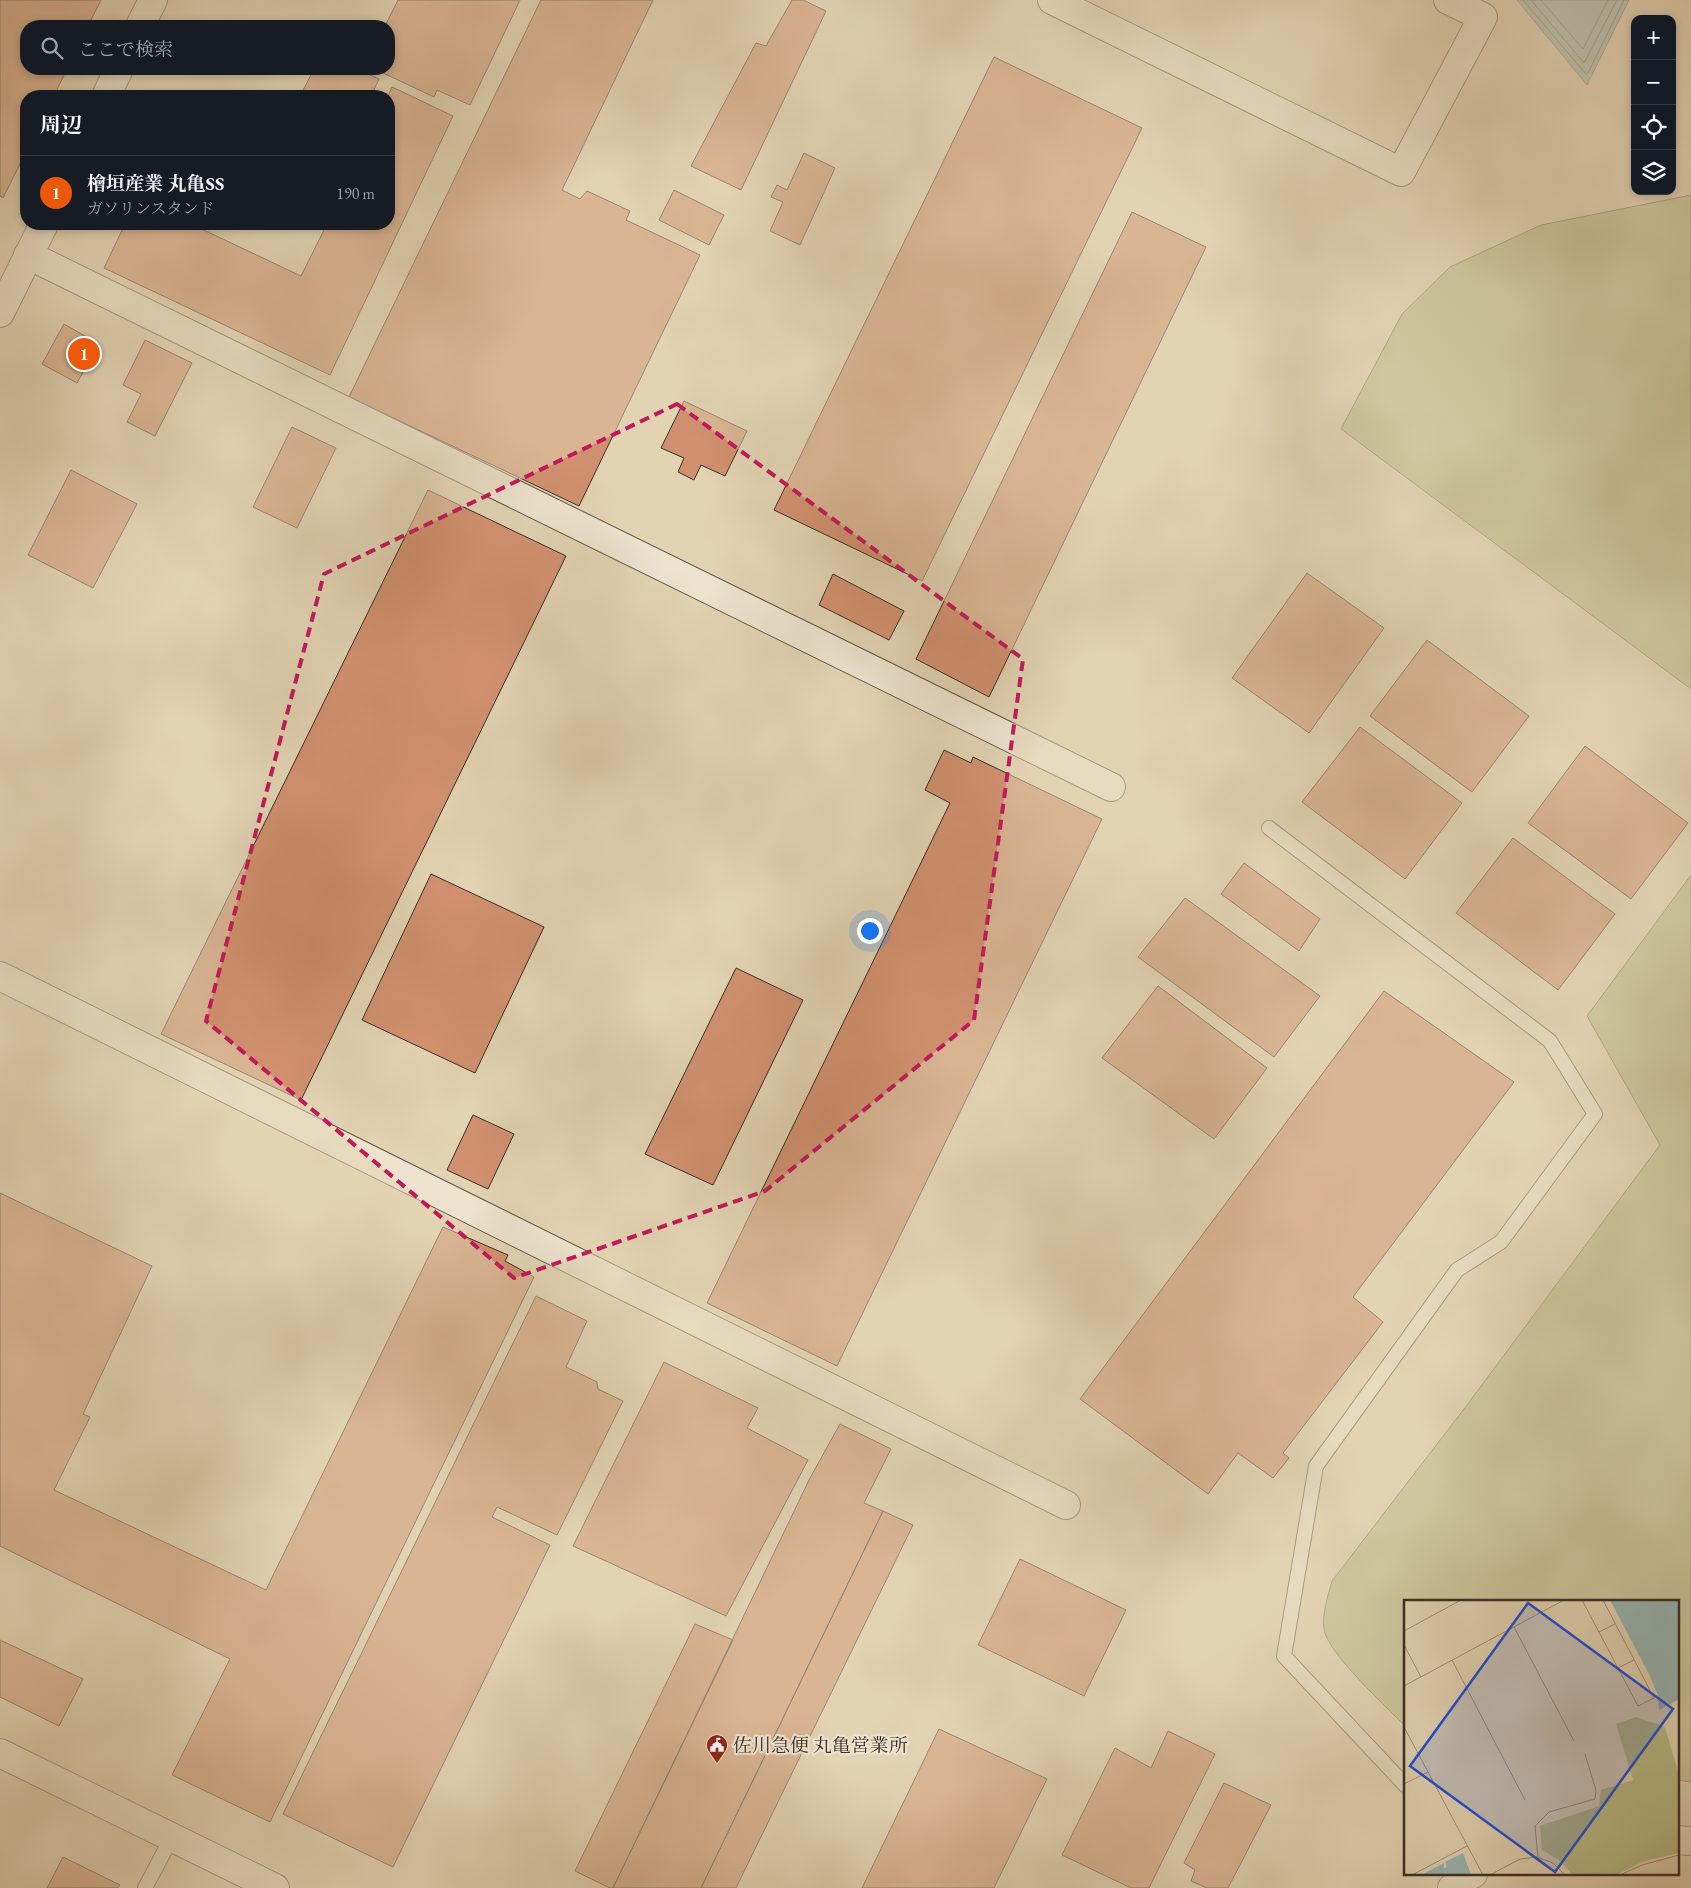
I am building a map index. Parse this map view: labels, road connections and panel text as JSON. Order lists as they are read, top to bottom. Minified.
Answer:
{"places":{"public building":["佐川急便 丸亀営業所"]},"page":{"map_buttons":["+","−"],"search":"ここで検索","heading":"周辺","list":[{"mark":"1","name":"檜垣産業 丸亀SS","note":"ガソリンスタンド","value":"190 m"}],"pins":"1"}}
